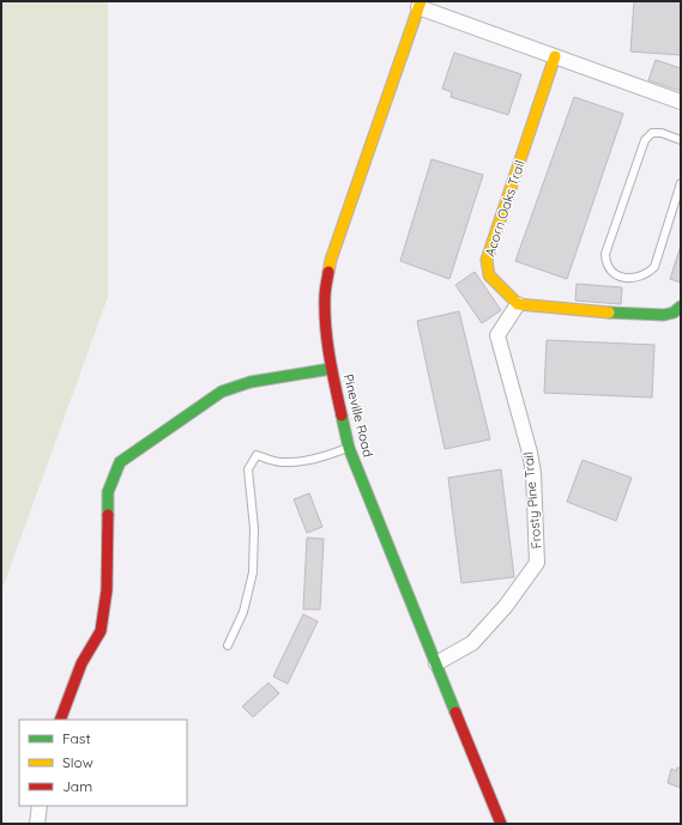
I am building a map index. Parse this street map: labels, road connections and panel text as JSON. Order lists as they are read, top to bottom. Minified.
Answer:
{"streets":{"street":["Acorn Oaks Trail","Pineville Road","Frosty Pine Trail"]},"crossings":[["Acorn Oaks Trail","Frosty Pine Trail"],["Pineville Road","Frosty Pine Trail"]],"legend":["Fast","Slow","Jam"]}
